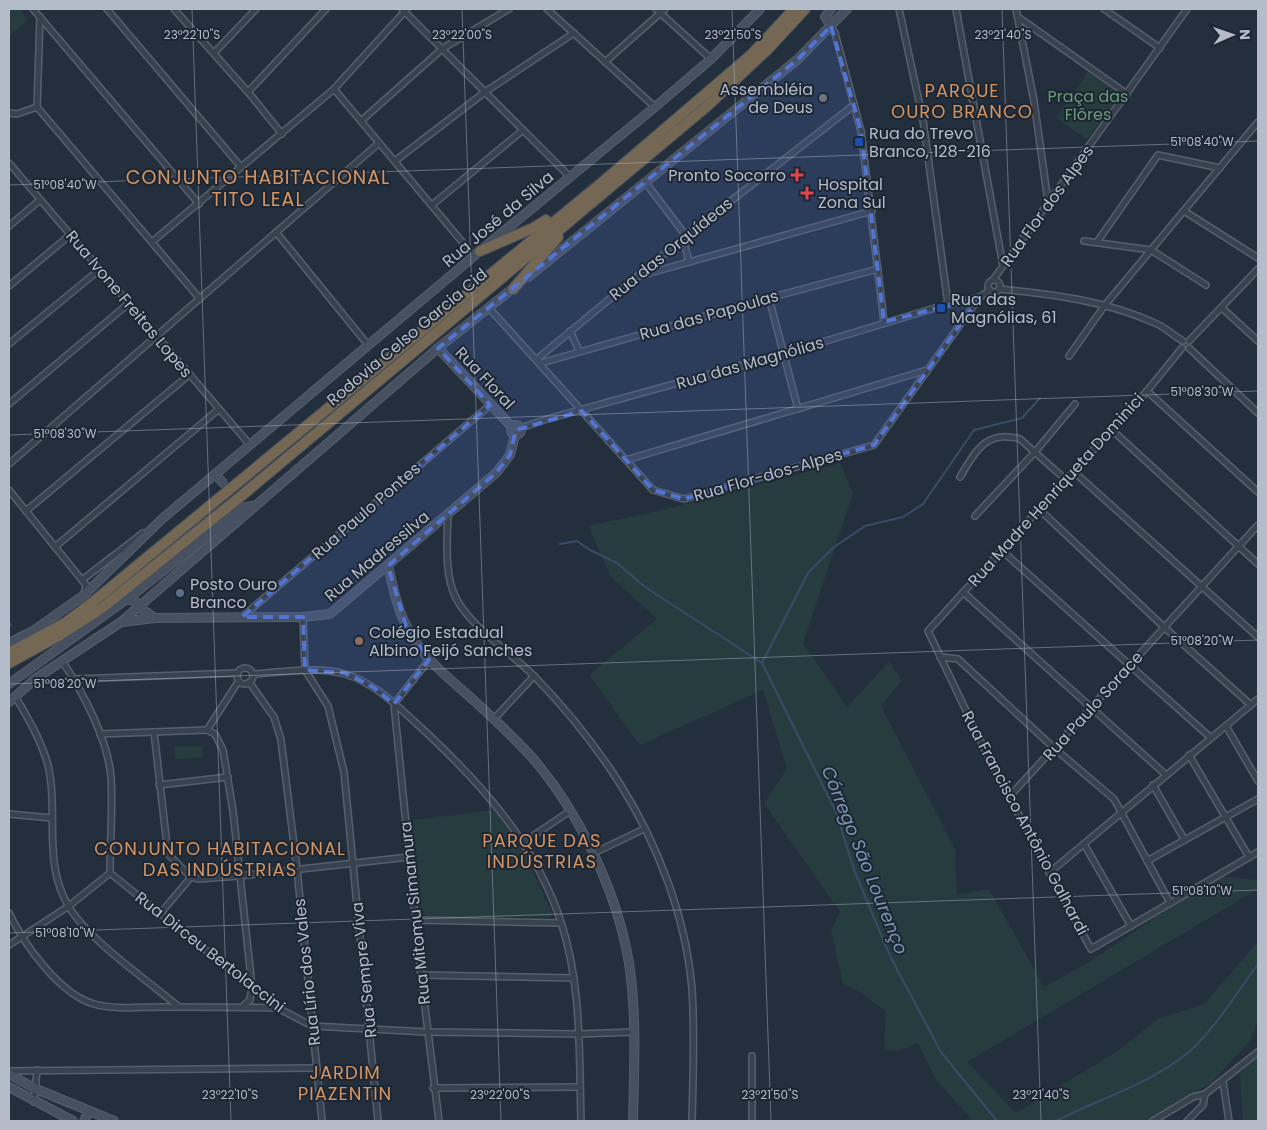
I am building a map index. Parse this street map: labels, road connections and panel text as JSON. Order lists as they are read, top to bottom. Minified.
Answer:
{"streets":{"highway":["Rodovia Celso Garcia Cid"],"street":["Rua Flor dos Alpes","Rua José da Silva","Rua das Orquídeas","Rua Ivone Freitas Lopes","Rua das Papoulas","Rua das Magnólias","Rua Floral","Rua Flor-dos-Alpes","Rua Madre Henriqueta Dominici","Rua Paulo Pontes","Rua Madressilva","Rua Paulo Sorace","Rua Francisco Antônio Galhardi","Rua Mitomu Simamura","Rua Dirceu Bertolaccini","Rua Sempre Viva","Rua Lírio dos Vales"]},"crossings":[["Rua Flor dos Alpes","Rua Flor-dos-Alpes"],["Rua José da Silva","Rua Ivone Freitas Lopes"],["Rua das Orquídeas","Rua das Papoulas"],["Rua das Orquídeas","Rua Flor-dos-Alpes"],["Rua das Papoulas","Rua Flor-dos-Alpes"],["Rua das Magnólias","Rua Floral"],["Rua das Magnólias","Rua Flor-dos-Alpes"],["Rua das Magnólias","Rua Madressilva"],["Rua Floral","Rua Paulo Pontes"],["Rua Floral","Rua Madressilva"],["Rua Madre Henriqueta Dominici","Rua Francisco Antônio Galhardi"],["Rua Paulo Pontes","Rua Madressilva"],["Rua Paulo Sorace","Rua Francisco Antônio Galhardi"],["Rua Mitomu Simamura","Rua Dirceu Bertolaccini"],["Rua Dirceu Bertolaccini","Rua Sempre Viva"],["Rua Dirceu Bertolaccini","Rua Lírio dos Vales"]],"districts":["PARQUE OURO BRANCO","CONJUNTO HABITACIONAL TITO LEAL","PARQUE DAS INDÚSTRIAS","CONJUNTO HABITACIONAL DAS INDÚSTRIAS","JARDIM PIAZENTIN"],"water":["Córrego São Lourenço"],"parks":["Praça das Flôres"],"places":{"other":["Assembléia de Deus","Posto Ouro Branco","Colégio Estadual Albino Feijó Sanches"],"transit":["Rua do Trevo Branco, 128-216","Rua das Magnólias, 61"],"health":["Pronto Socorro","Hospital Zona Sul"]},"north":"right","coordinates":["23°22'10\"S","23°22'00\"S","23°21'50\"S","23°21'40\"S","51°08'40\"W","51°08'30\"W","51°08'20\"W","51°08'10\"W"]}
